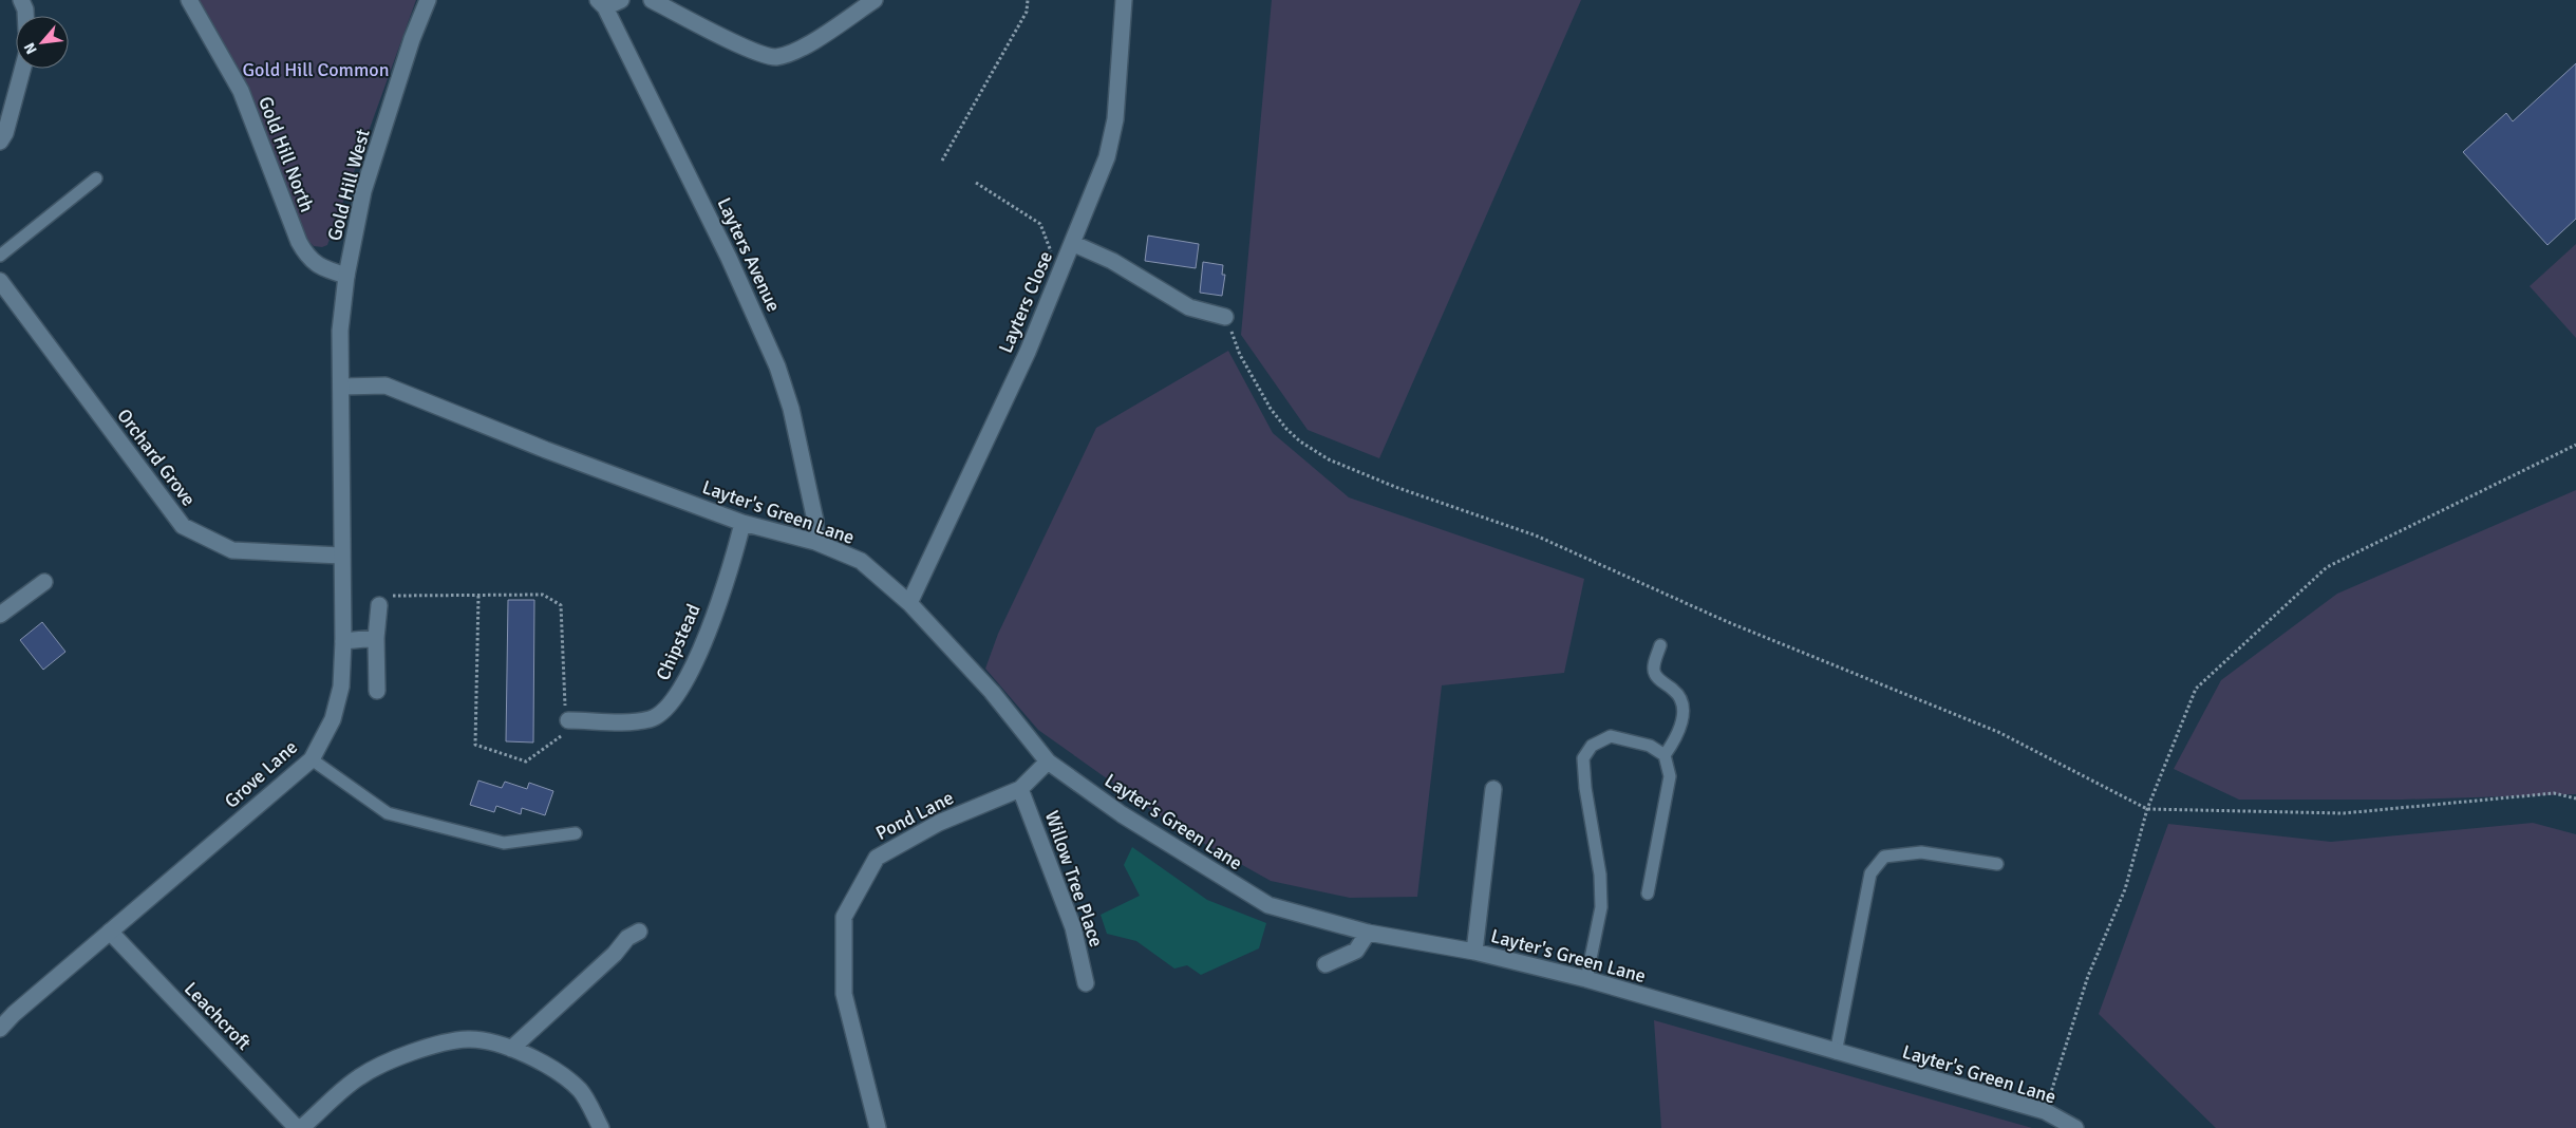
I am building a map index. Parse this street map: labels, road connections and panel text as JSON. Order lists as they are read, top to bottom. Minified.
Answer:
{"streets":{"street":["Gold Hill North","Gold Hill West","Layters Avenue","Layters Close","Orchard Grove","Layter's Green Lane","Chipstead","Grove Lane","Pond Lane","Willow Tree Place","Leachcroft"]},"crossings":[["Gold Hill North","Gold Hill West"],["Gold Hill West","Layter's Green Lane"],["Gold Hill West","Grove Lane"],["Layters Avenue","Layter's Green Lane"],["Layters Close","Layter's Green Lane"],["Orchard Grove","Grove Lane"],["Layter's Green Lane","Chipstead"],["Layter's Green Lane","Grove Lane"],["Layter's Green Lane","Pond Lane"],["Grove Lane","Leachcroft"],["Pond Lane","Willow Tree Place"]],"parks":["Gold Hill Common"],"north":"bottom left"}
